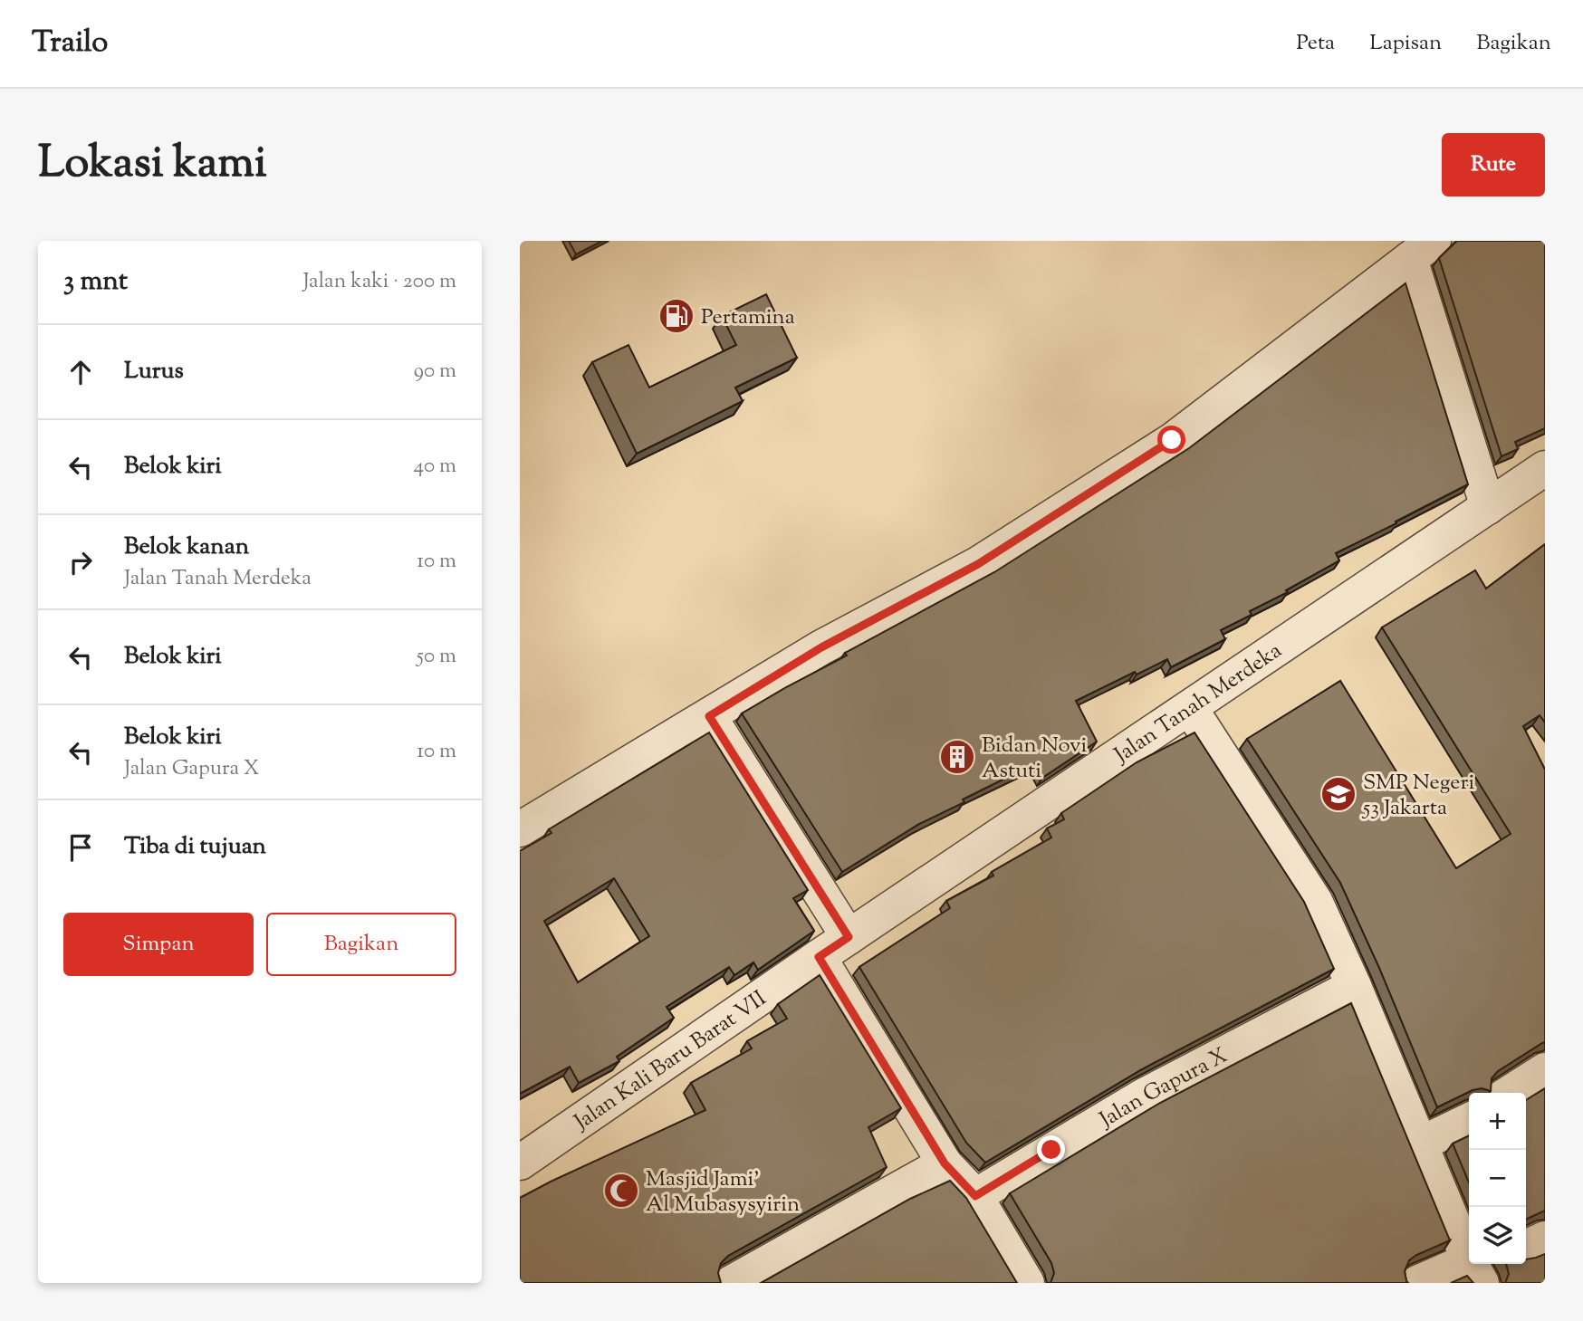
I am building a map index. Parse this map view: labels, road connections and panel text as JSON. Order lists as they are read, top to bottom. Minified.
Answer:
{"streets":{"street":["Jalan Tanah Merdeka","Jalan Kali Baru Barat VII","Jalan Gapura X"]},"crossings":[["Jalan Tanah Merdeka","Jalan Kali Baru Barat VII"]],"places":{"fuel station":["Pertamina"],"building":["Bidan Novi Astuti"],"school or university":["SMP Negeri 53 Jakarta"],"mosque":["Masjid Jami' Al Mubasysyirin"]},"page":{"header":"Trailo","nav":["Peta","Lapisan","Bagikan"],"title":"Lokasi kami","buttons":["Rute",["Simpan","Bagikan"]],"heading":["3 mnt","Jalan kaki · 200 m"],"list":[["Lurus","90 m"],["Belok kiri","40 m"],["Belok kanan","Jalan Tanah Merdeka","10 m"],["Belok kiri","50 m"],["Belok kiri","Jalan Gapura X","10 m"],"Tiba di tujuan"],"map_buttons":["+","−"]}}
